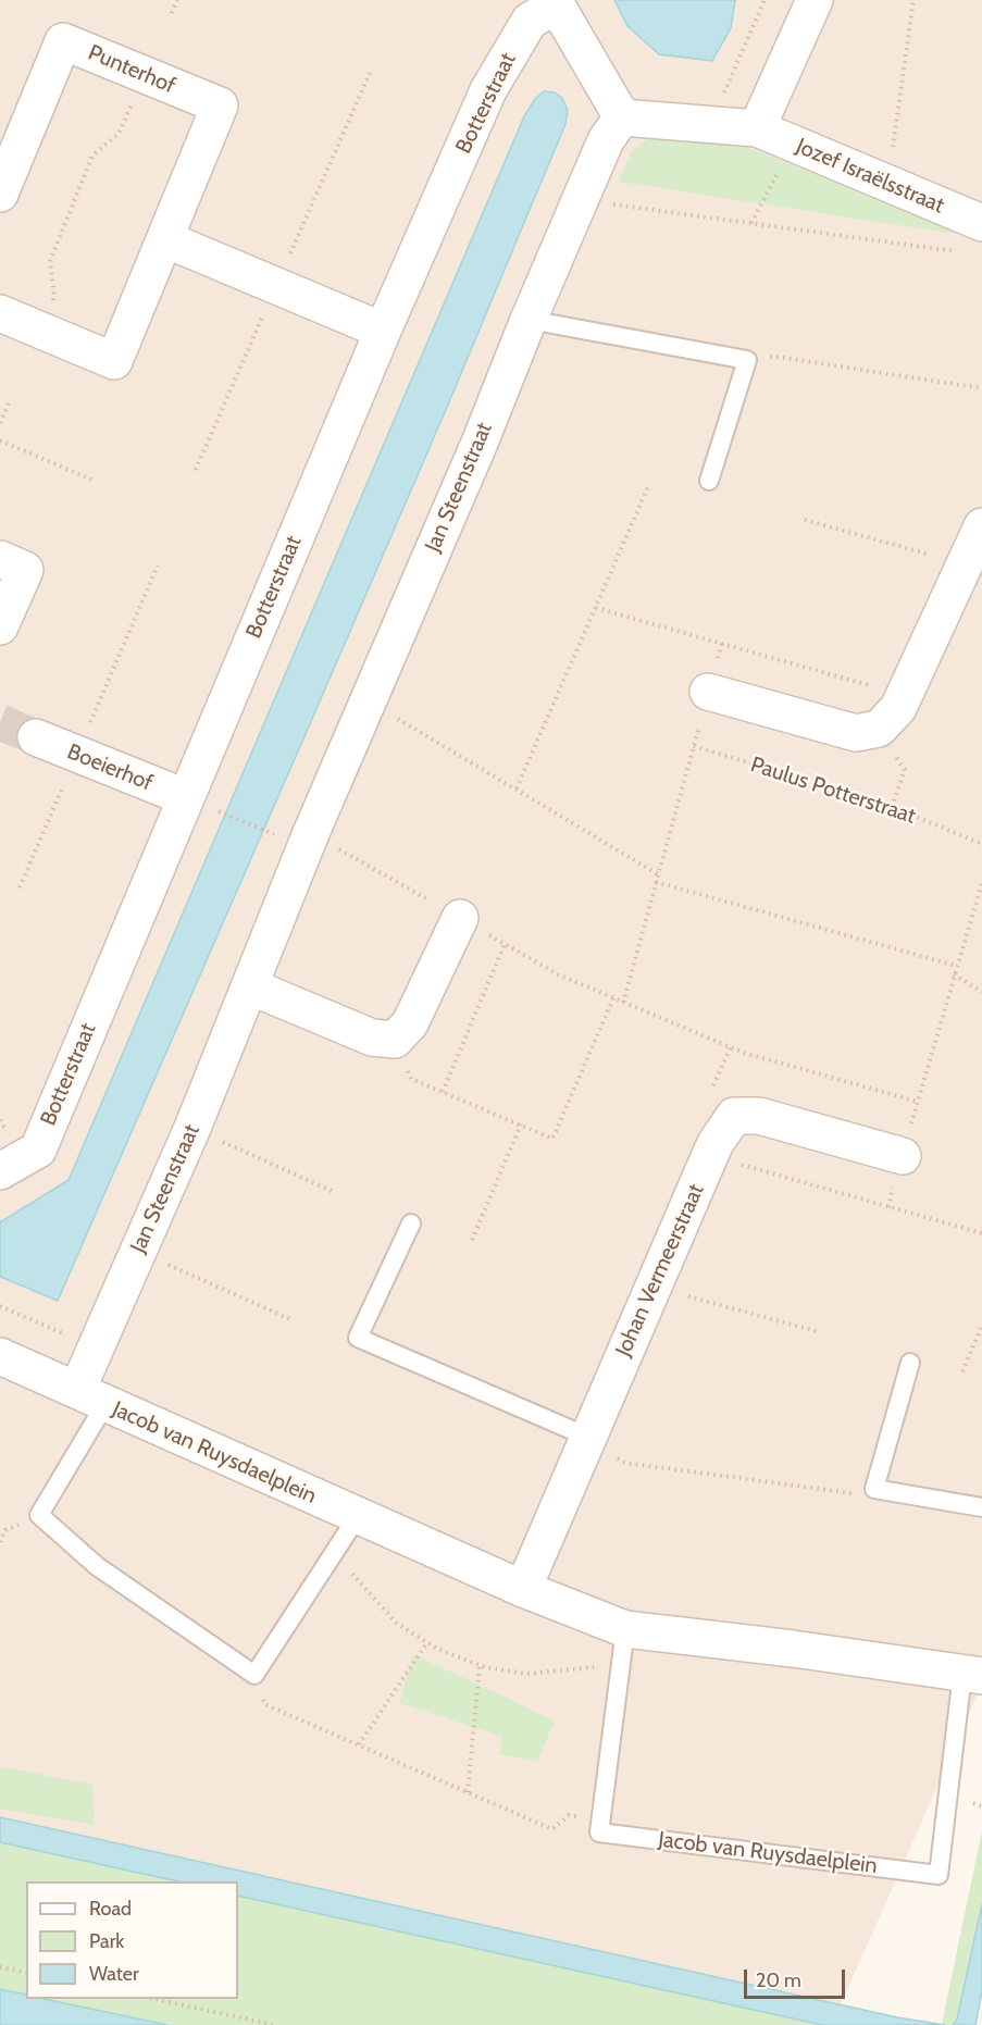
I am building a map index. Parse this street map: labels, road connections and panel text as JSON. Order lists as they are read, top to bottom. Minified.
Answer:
{"streets":{"street":["Punterhof","Botterstraat","Jozef Israëlsstraat","Jan Steenstraat","Boeierhof","Johan Vermeerstraat","Jacob van Ruysdaelplein"],"path":["Paulus Potterstraat"]},"crossings":[["Botterstraat","Boeierhof"],["Jan Steenstraat","Jacob van Ruysdaelplein"],["Johan Vermeerstraat","Jacob van Ruysdaelplein"]],"legend":["Road","Park","Water"],"scale_bar":"20 m"}
